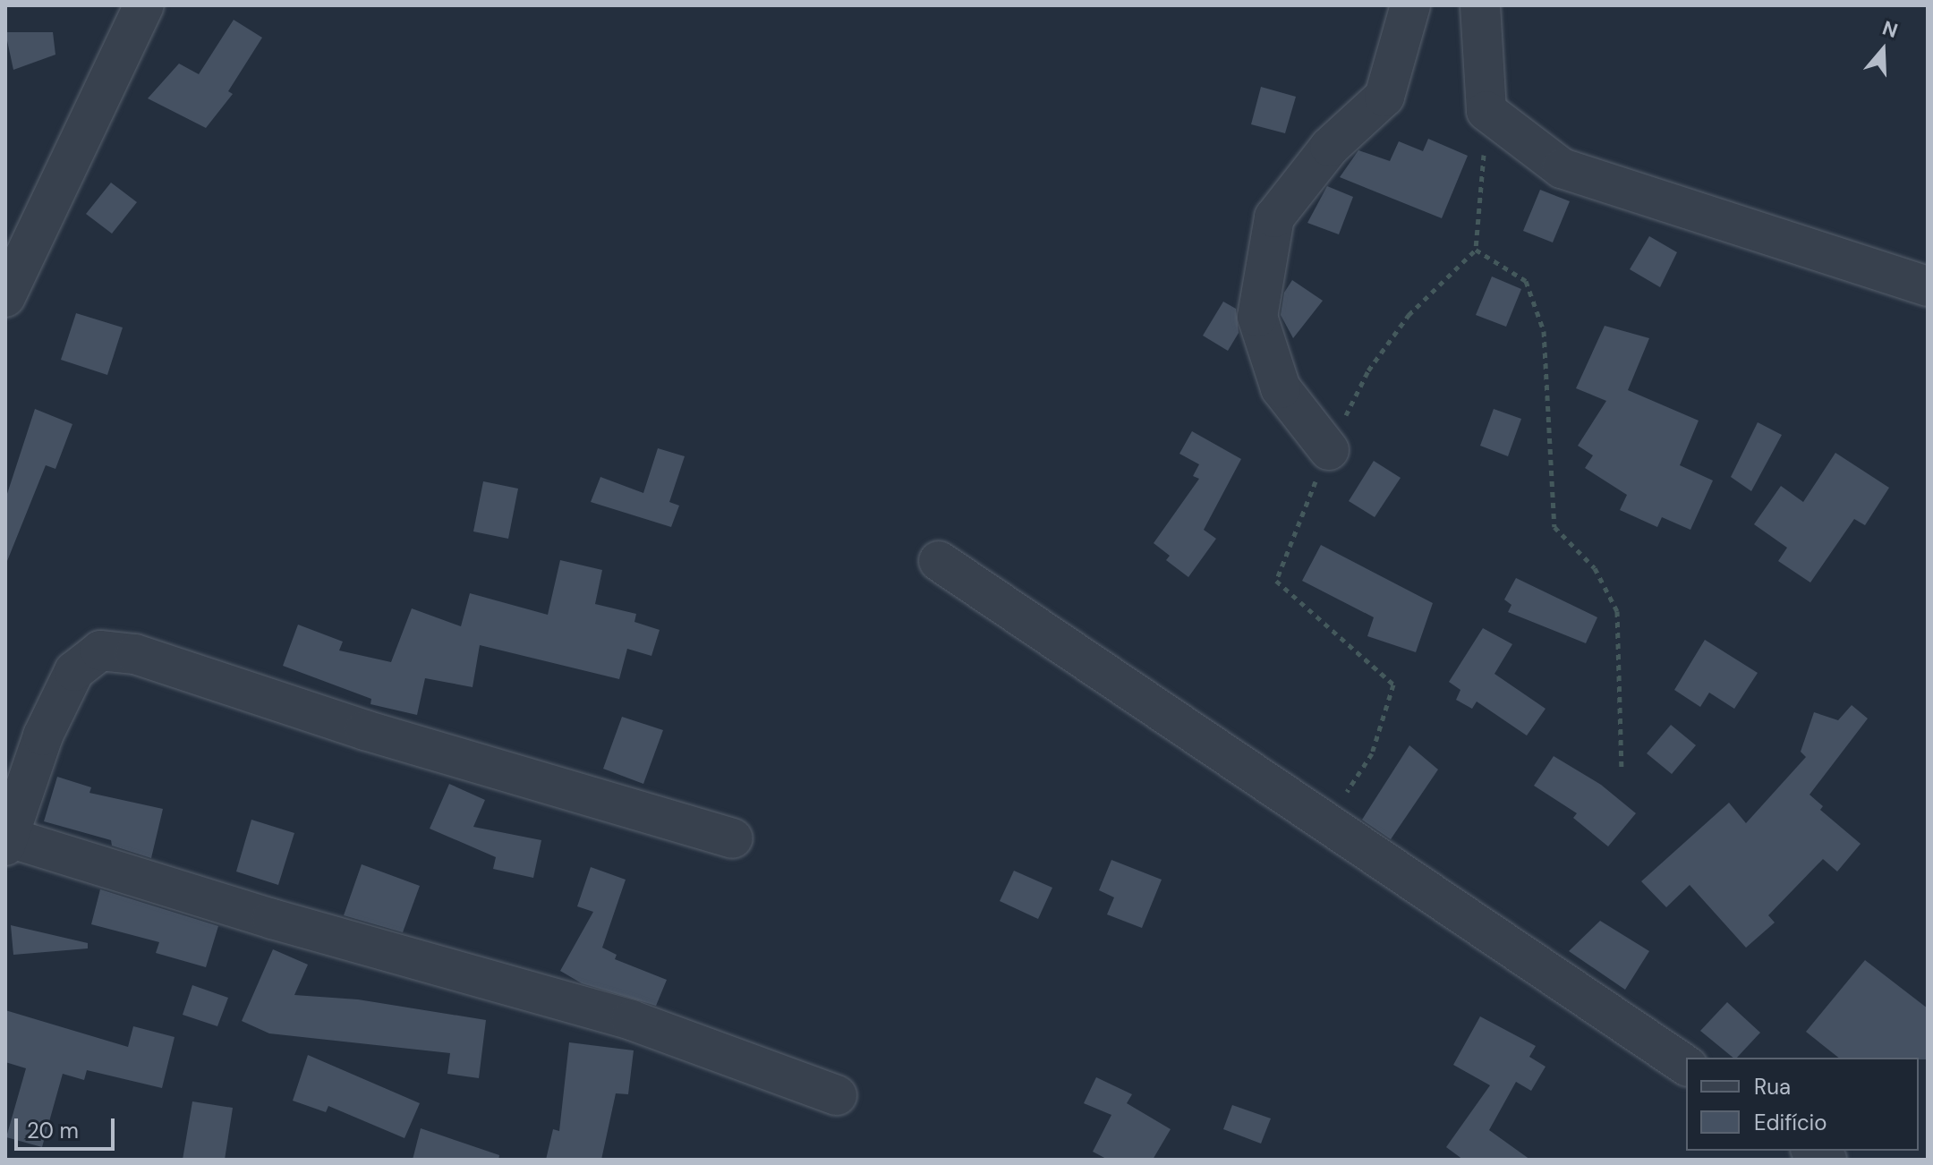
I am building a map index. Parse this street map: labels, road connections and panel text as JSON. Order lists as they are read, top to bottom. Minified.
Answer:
{"legend":["Rua","Edifício"],"scale_bar":"20 m","north":"top"}
